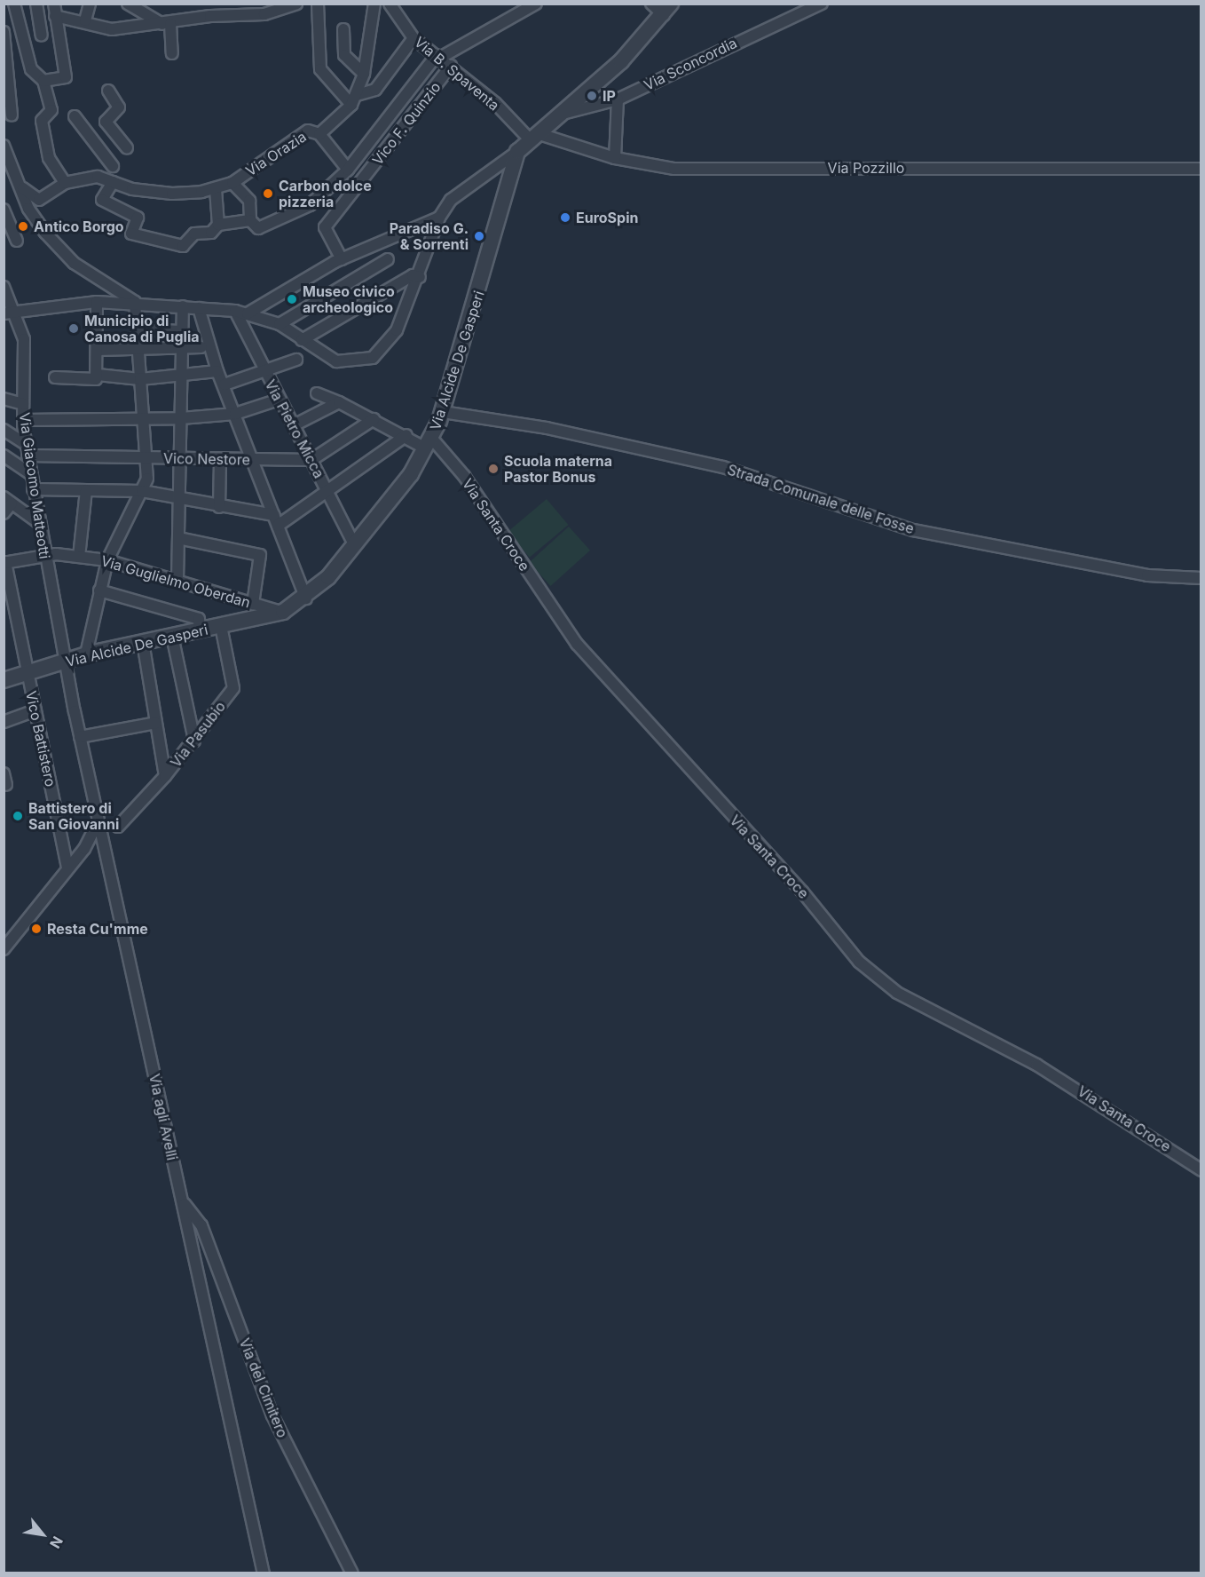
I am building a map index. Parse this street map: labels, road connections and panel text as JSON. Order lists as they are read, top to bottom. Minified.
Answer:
{"streets":{"street":["Via Sconcordia","Via B. Spaventa","Vico F. Quinzio","Via Orazia","Via Pozzillo","Via Alcide De Gasperi","Via Pietro Micca","Vico Nestore","Via Giacomo Matteotti","Strada Comunale delle Fosse","Via Santa Croce","Via Guglielmo Oberdan","Via Pasubio","Vico Battistero","Via agli Avelli","Via del Cimitero"]},"crossings":[["Via B. Spaventa","Vico F. Quinzio"],["Via B. Spaventa","Via Pozzillo"],["Via Alcide De Gasperi","Via Pietro Micca"],["Via Alcide De Gasperi","Via Giacomo Matteotti"],["Via Alcide De Gasperi","Strada Comunale delle Fosse"],["Via Alcide De Gasperi","Via Santa Croce"],["Via Alcide De Gasperi","Via Guglielmo Oberdan"],["Via Alcide De Gasperi","Via Pasubio"],["Via Alcide De Gasperi","Vico Battistero"],["Via Alcide De Gasperi","Via agli Avelli"],["Via Pietro Micca","Vico Nestore"],["Vico Nestore","Via Giacomo Matteotti"],["Via Giacomo Matteotti","Via Guglielmo Oberdan"],["Via Giacomo Matteotti","Via agli Avelli"],["Via Guglielmo Oberdan","Vico Battistero"],["Via agli Avelli","Via del Cimitero"]],"places":["IP","Carbon dolce pizzeria","EuroSpin","Antico Borgo","Paradiso G. & Sorrenti","Museo civico archeologico","Municipio di Canosa di Puglia","Scuola materna Pastor Bonus","Battistero di San Giovanni","Resta Cu'mme"],"north":"bottom right"}
